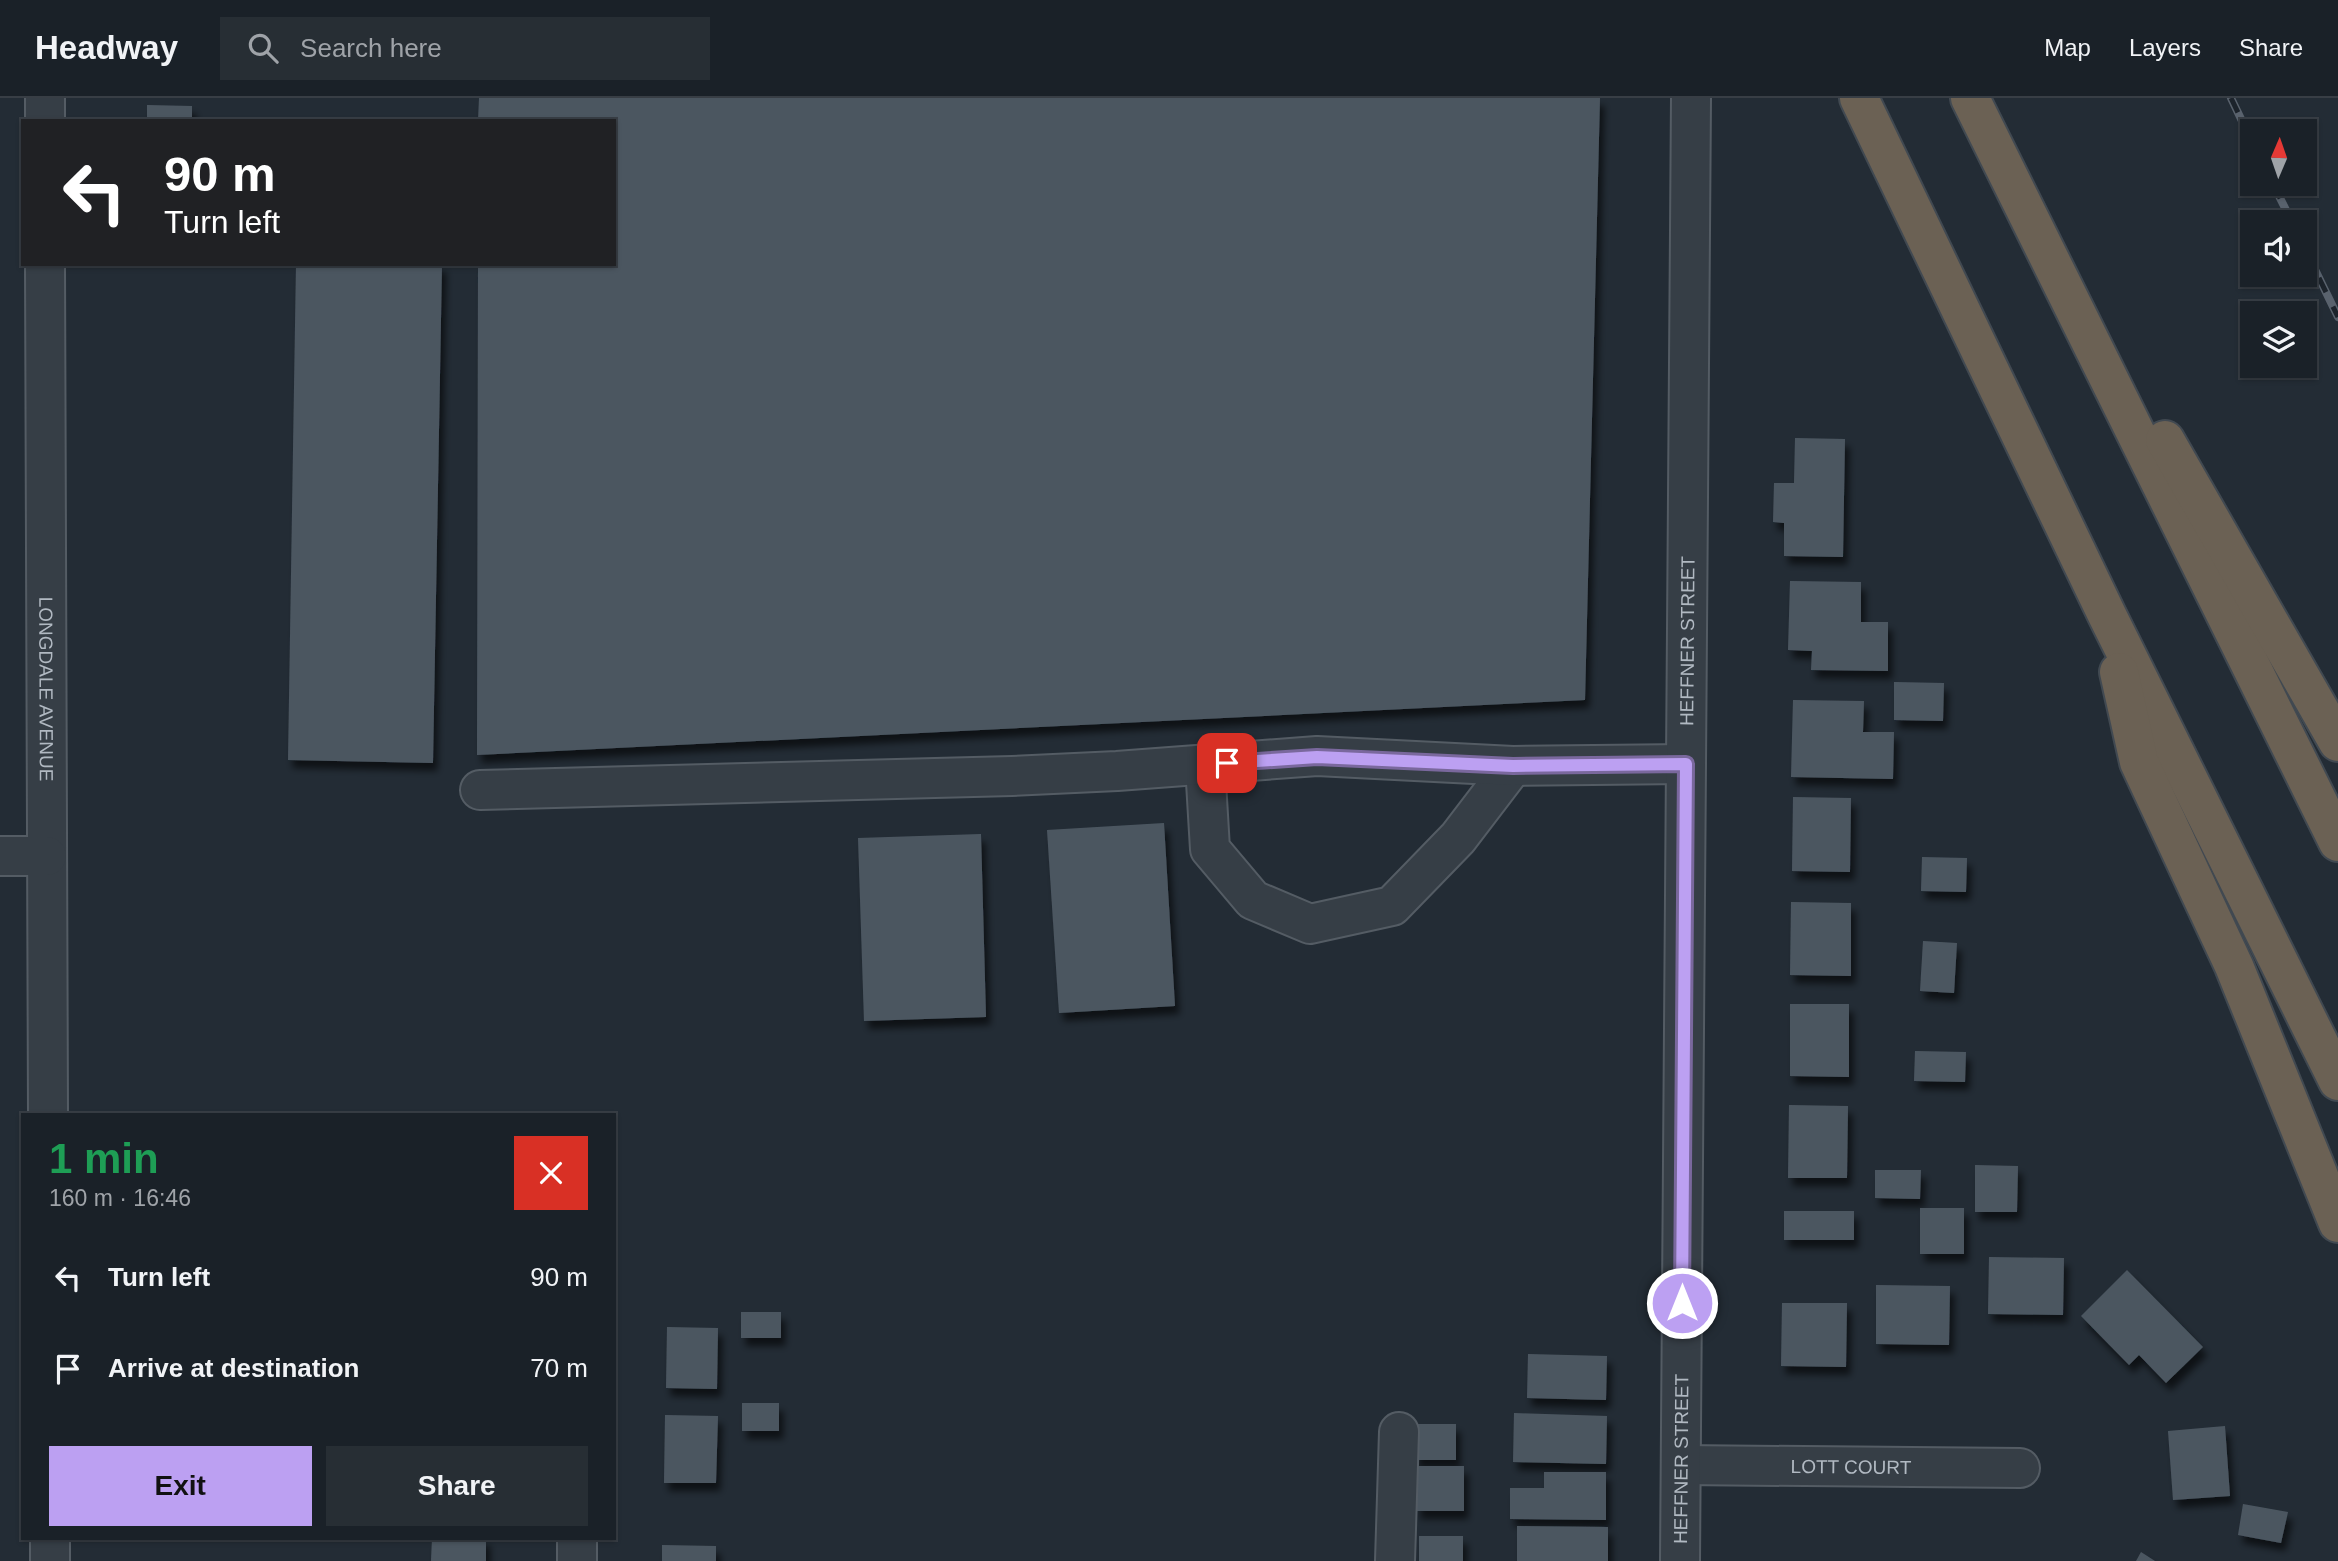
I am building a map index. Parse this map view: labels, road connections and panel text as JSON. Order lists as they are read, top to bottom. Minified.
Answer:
{"streets":{"street":["HEFFNER STREET","LONGDALE AVENUE","LOTT COURT"]},"crossings":[["HEFFNER STREET","LOTT COURT"]],"north":"top","page":{"header":"Headway","search":"Search here","nav":["Map","Layers","Share"],"turn":["90 m","Turn left"],"heading":["1 min","160 m · 16:46"],"list":[{"name":"Turn left","value":"90 m"},{"name":"Arrive at destination","value":"70 m"}],"buttons":["Exit","Share"]}}
